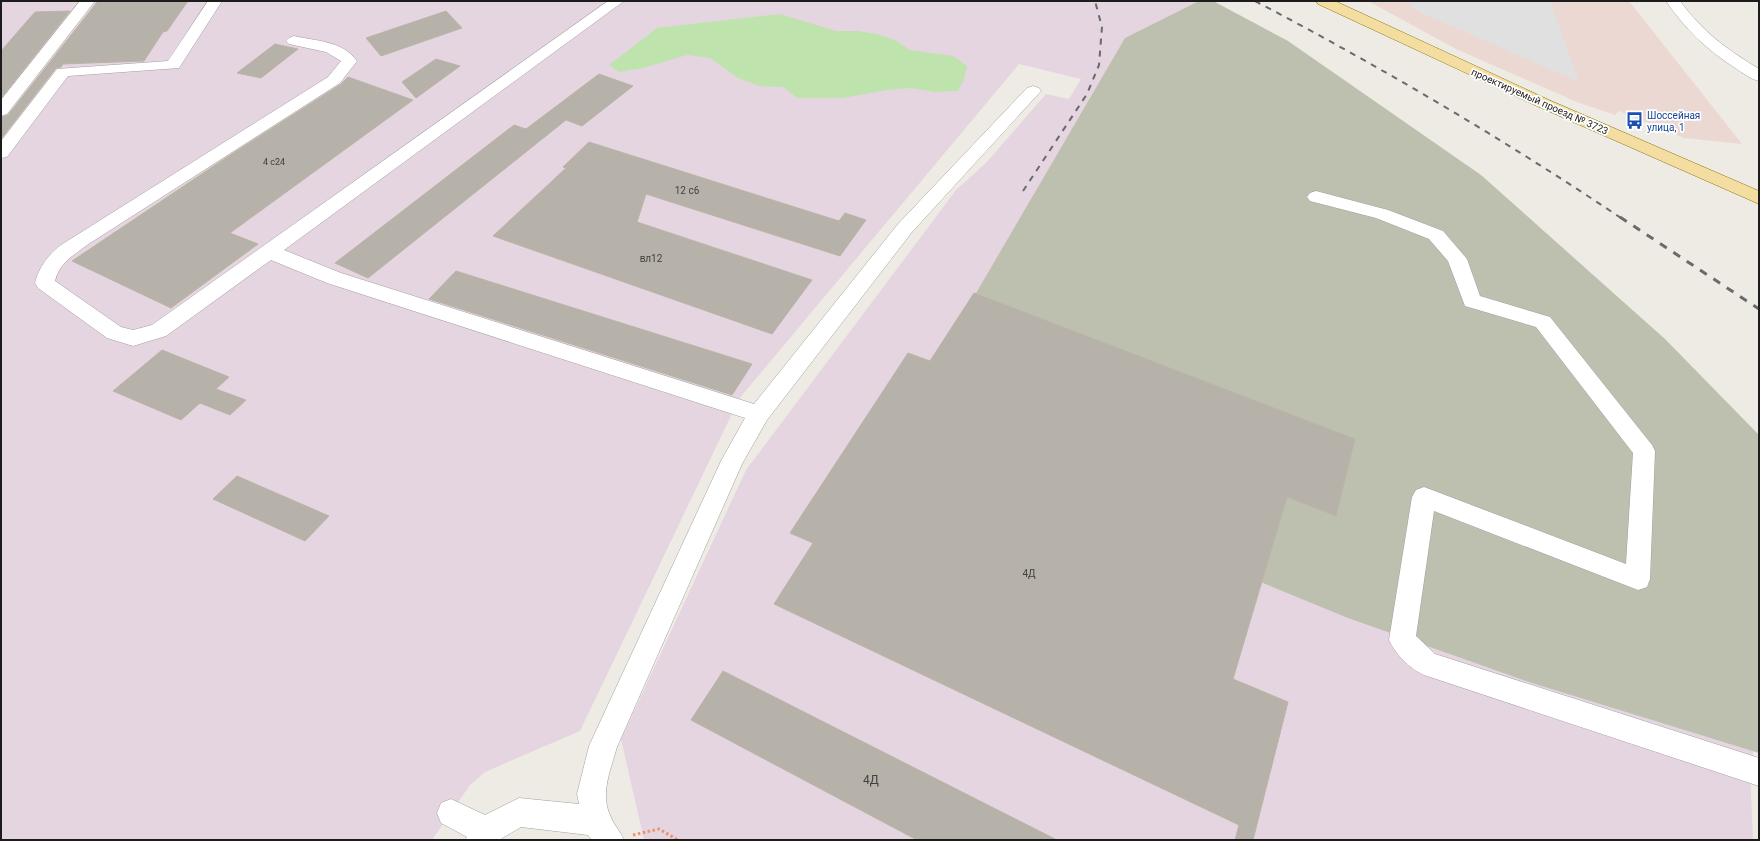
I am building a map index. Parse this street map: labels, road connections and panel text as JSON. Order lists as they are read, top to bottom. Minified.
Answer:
{"streets":{"main road":["проектируемый проезд № 3723"]},"places":{"bus stop":["Шоссейная улица, 1"]},"house_numbers":["4 с24","12 с6","вл12","4Д","4Д"]}
